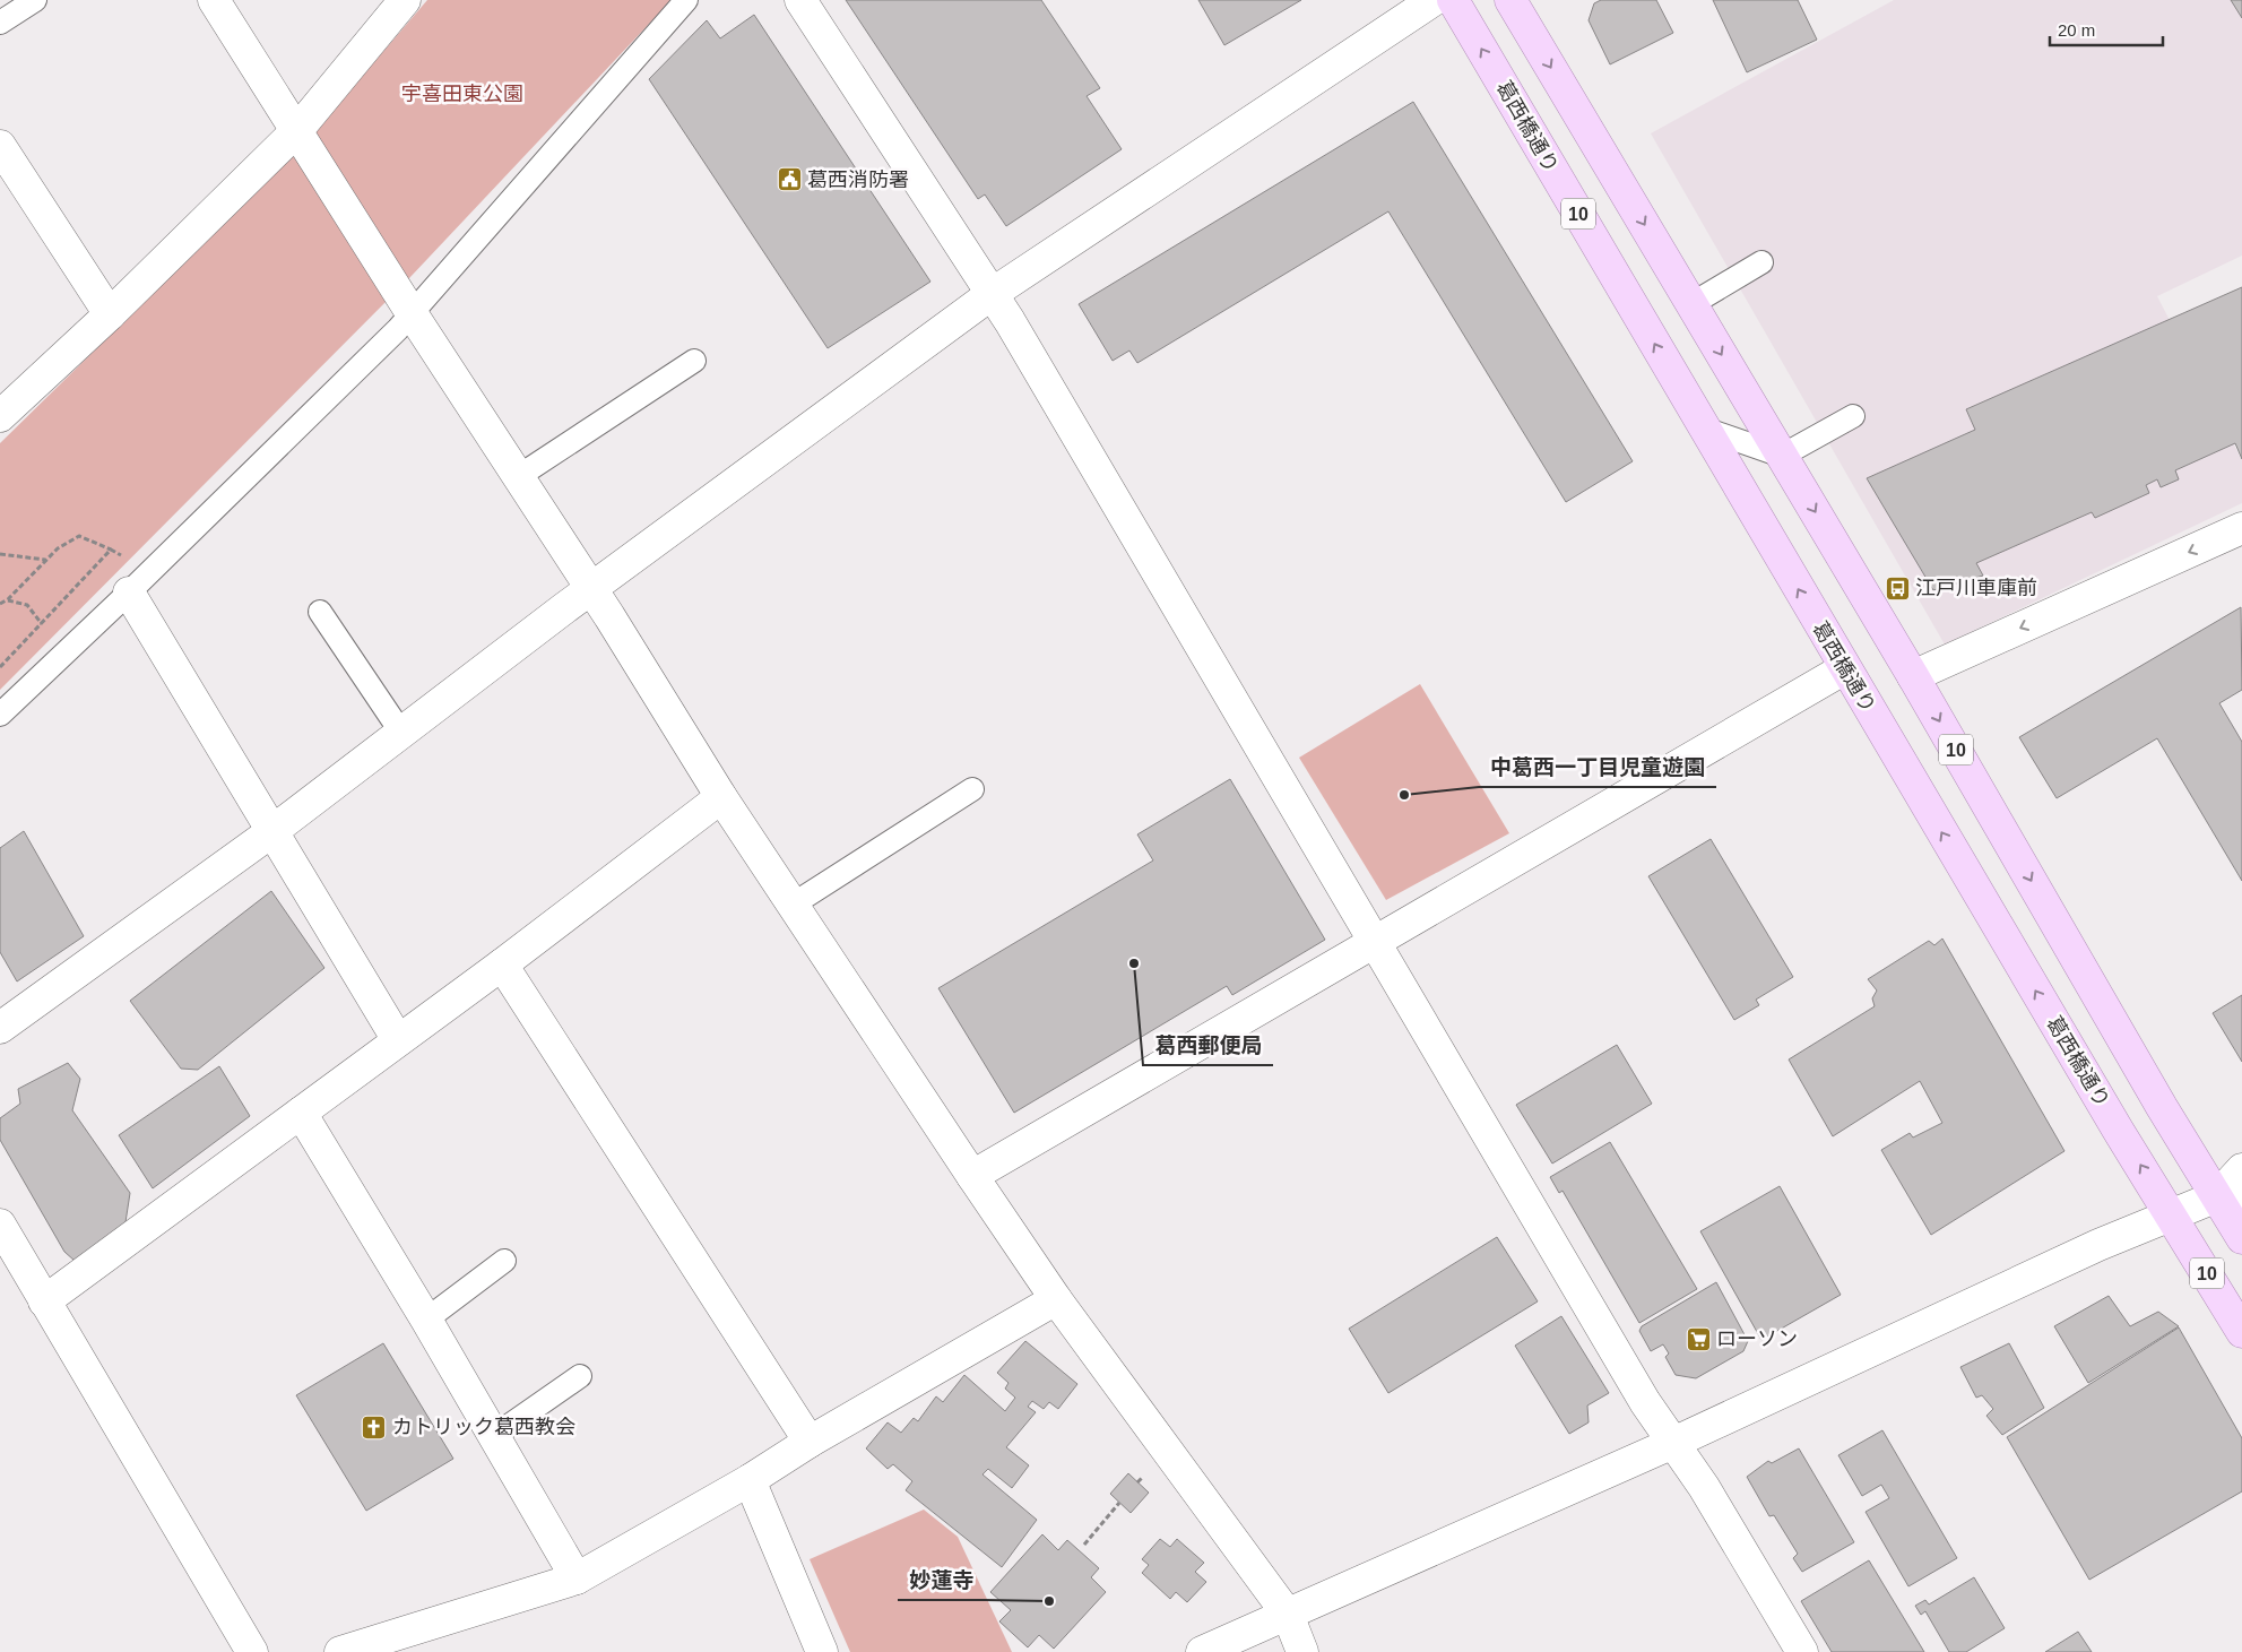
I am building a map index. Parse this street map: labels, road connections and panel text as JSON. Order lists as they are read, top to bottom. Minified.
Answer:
{"streets":{"main road":["葛西橋通り","10"]},"parks":["宇喜田東公園"],"places":{"public building":["葛西消防署"],"bus stop":["江戸川車庫前"],"other":["中葛西一丁目児童遊園","葛西郵便局","妙蓮寺"],"supermarket":["ローソン"],"church":["カトリック葛西教会"]},"scale_bar":"20 m"}
